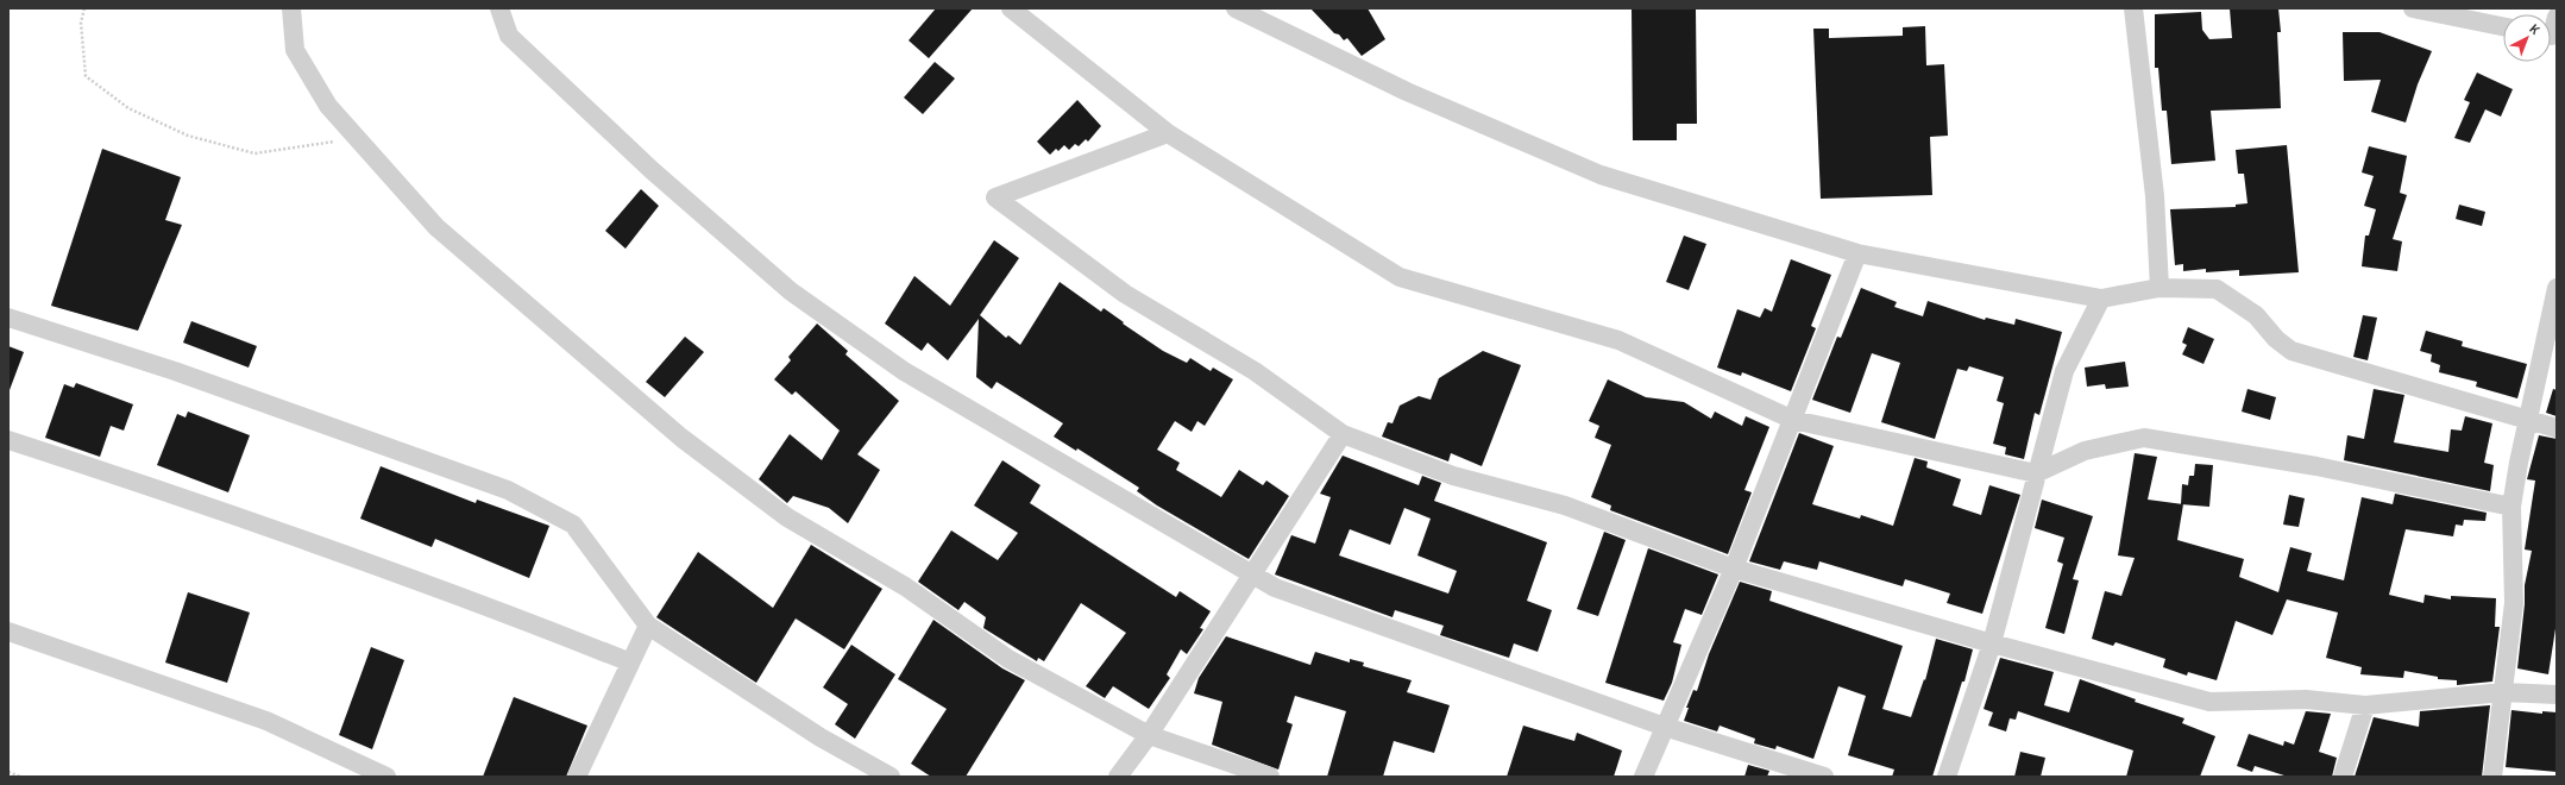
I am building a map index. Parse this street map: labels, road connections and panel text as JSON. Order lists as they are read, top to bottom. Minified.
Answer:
{"north":"top right"}
